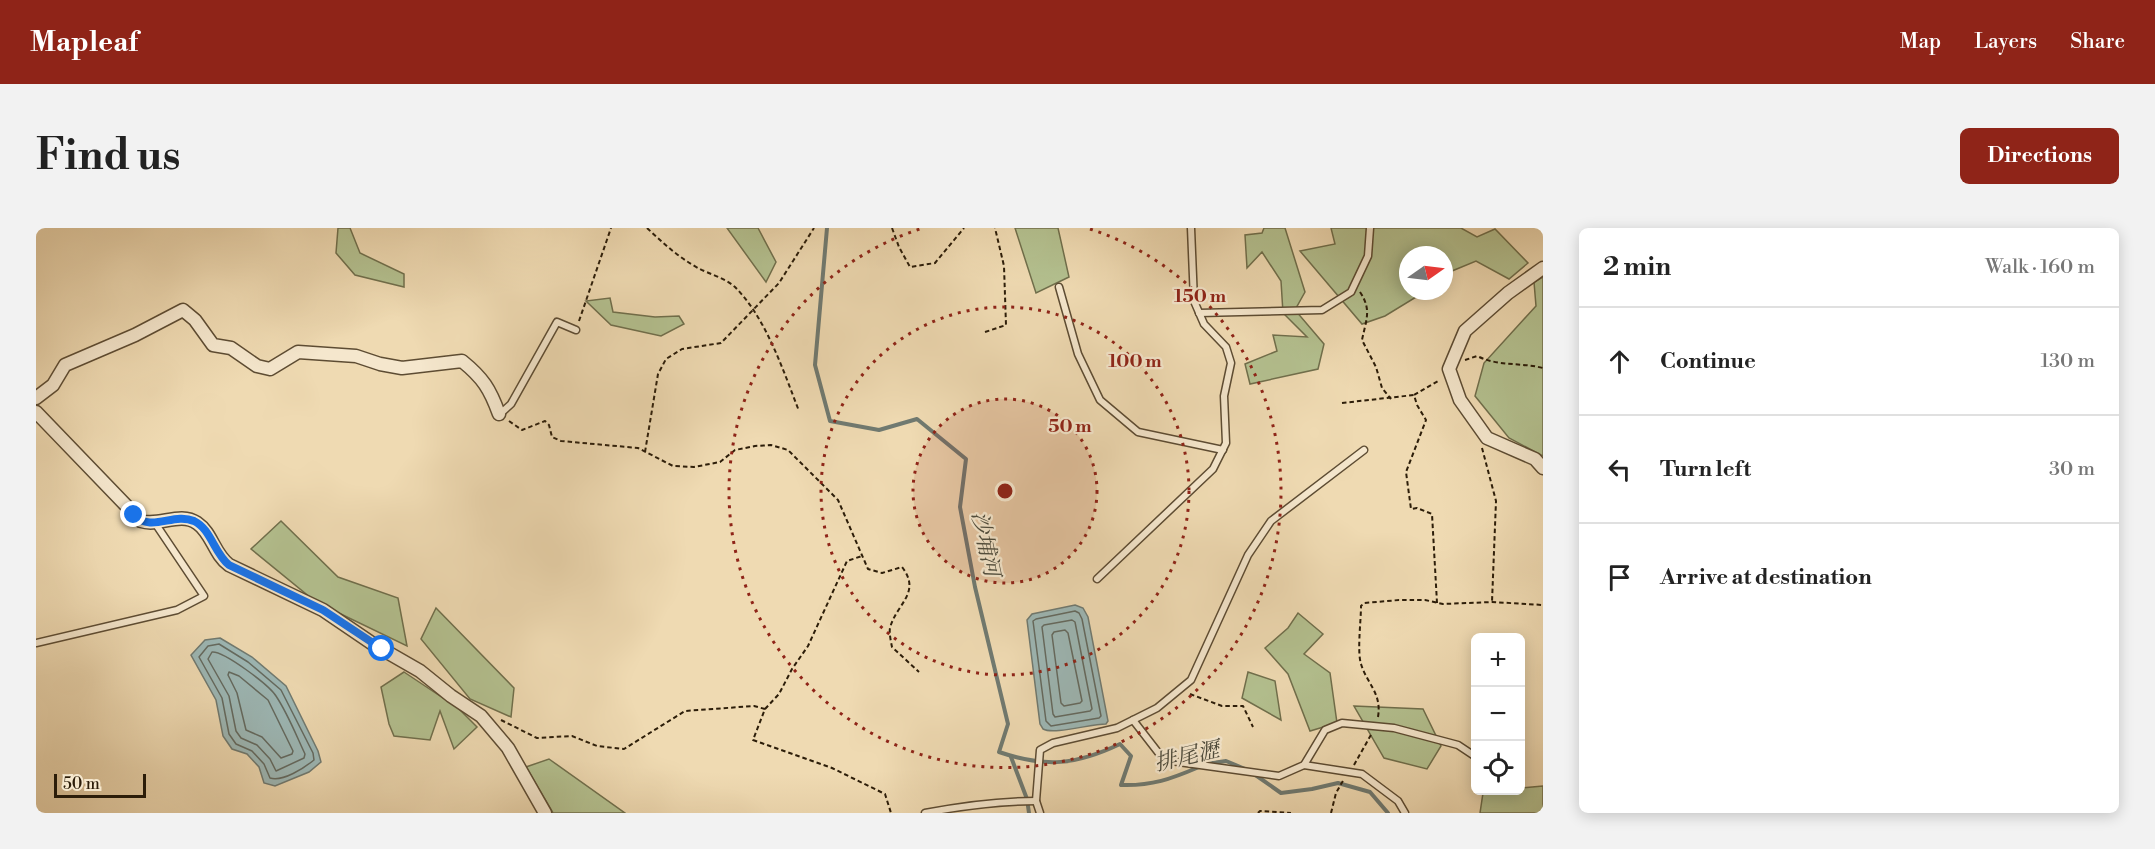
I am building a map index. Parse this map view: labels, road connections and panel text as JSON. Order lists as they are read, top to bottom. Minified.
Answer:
{"water":["沙埔河","排尾瀝"],"scale_bar":"50 m","north":"right","page":{"header":"Mapleaf","nav":["Map","Layers","Share"],"buttons":"Directions","title":"Find us","heading":["2 min","Walk · 160 m"],"list":[["Continue","130 m"],["Turn left","30 m"],"Arrive at destination"],"map_buttons":["+","−"],"scale":"50 m"},"rings":["150 m","100 m","50 m"]}
